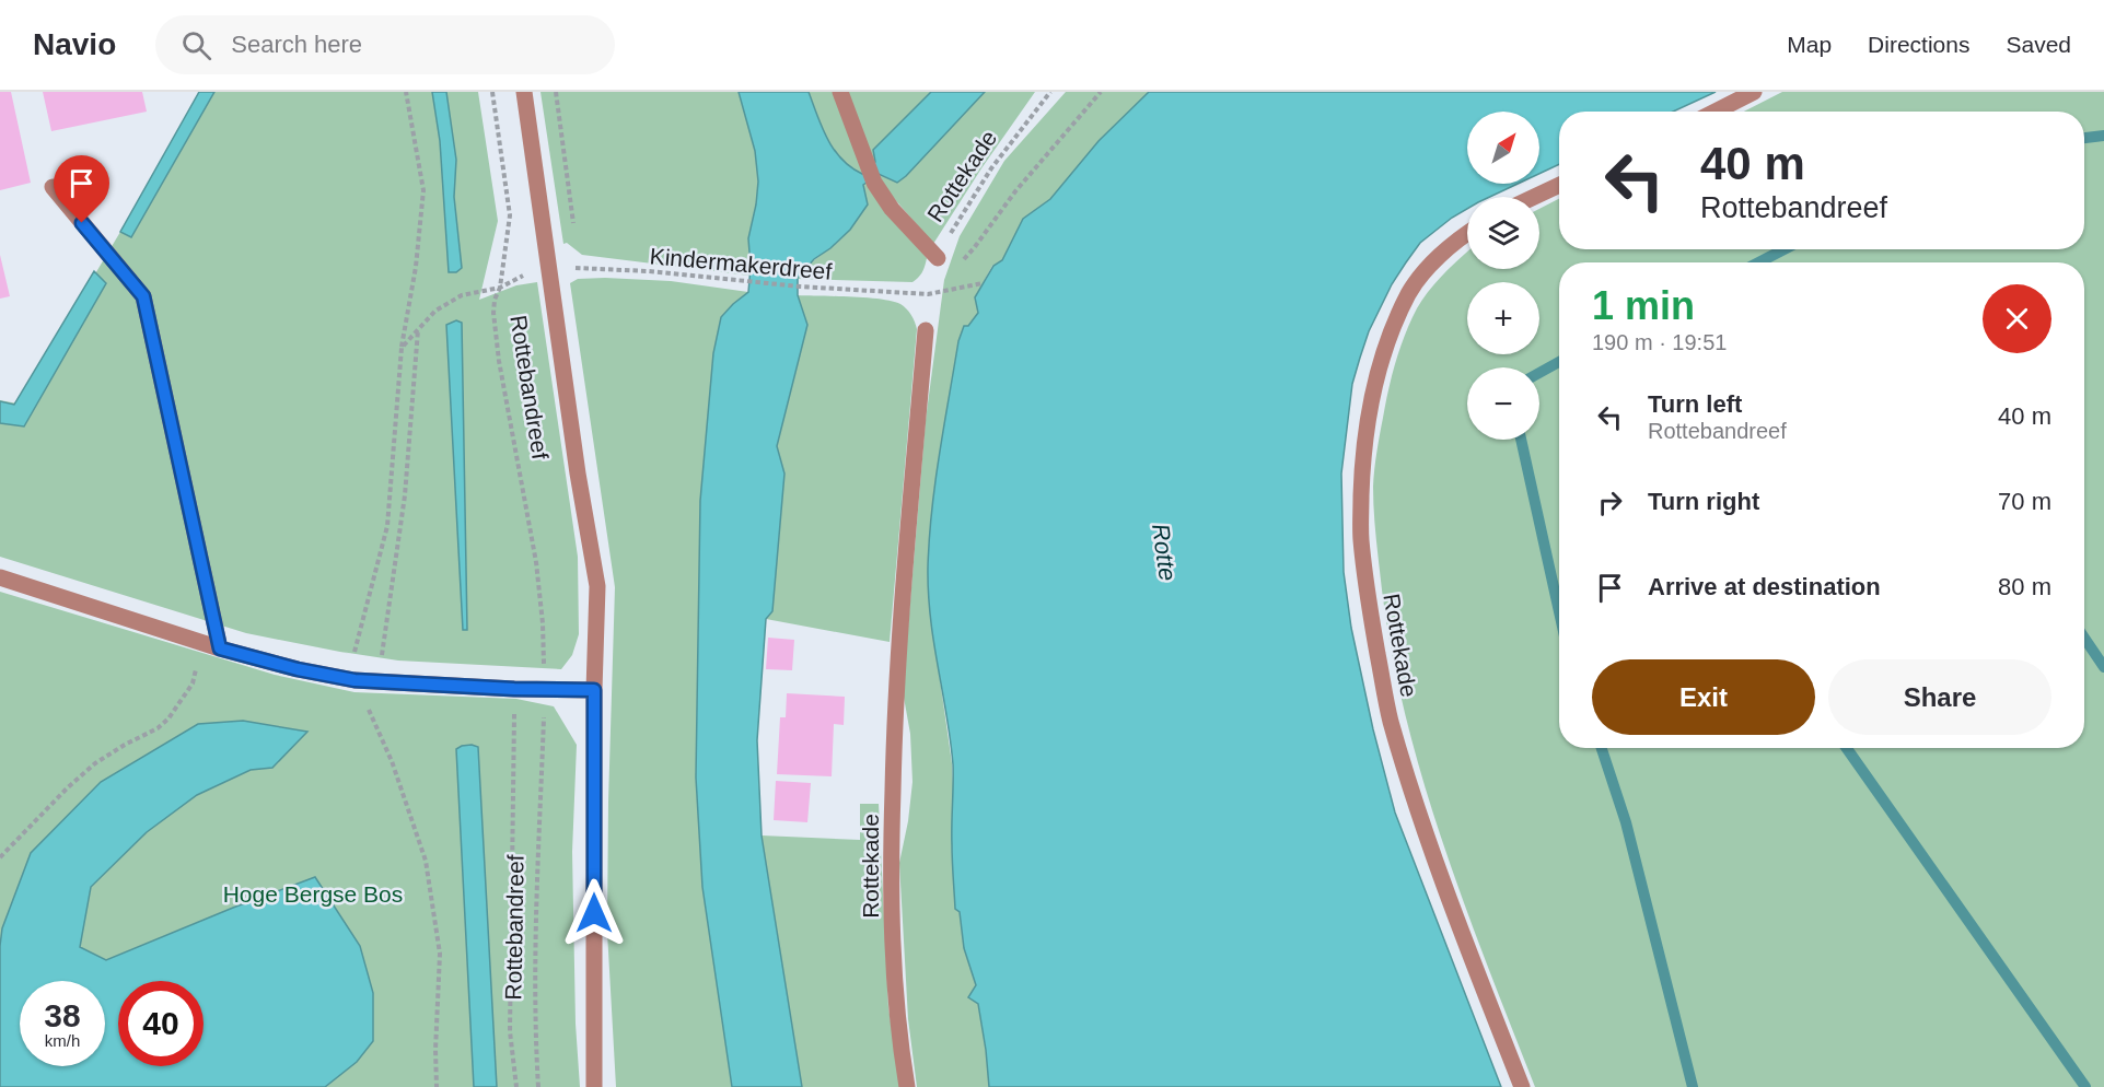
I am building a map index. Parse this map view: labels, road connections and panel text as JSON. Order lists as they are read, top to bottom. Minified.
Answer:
{"streets":{"street":["Rottekade","Rottebandreef"],"path":["Kindermakerdreef"]},"crossings":[["Rottekade","Kindermakerdreef"],["Kindermakerdreef","Rottebandreef"]],"water":["Rotte"],"parks":["Hoge Bergse Bos"],"north":"top right","page":{"header":"Navio","search":"Search here","nav":["Map","Directions","Saved"],"map_buttons":["+","−"],"turn":["40 m","Rottebandreef"],"heading":["1 min","190 m · 19:51"],"list":[{"name":"Turn left","note":"Rottebandreef","value":"40 m"},{"name":"Turn right","value":"70 m"},{"name":"Arrive at destination","value":"80 m"}],"buttons":["Exit","Share"],"speed":"38 km/h","limit":"40"}}
